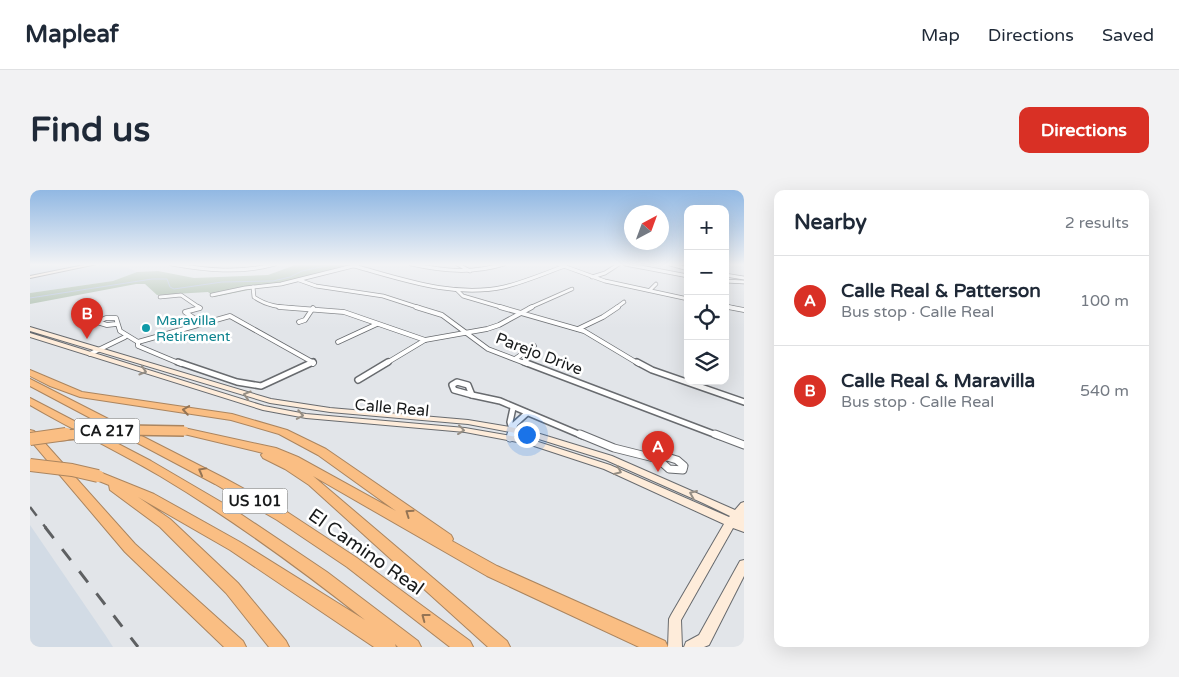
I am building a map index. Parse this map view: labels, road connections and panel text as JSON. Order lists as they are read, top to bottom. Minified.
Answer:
{"streets":{"highway":["CA 217","US 101","El Camino Real"],"main road":["Calle Real"],"street":["Parejo Drive"]},"places":["Maravilla Retirement"],"north":"top right","page":{"header":"Mapleaf","nav":["Map","Directions","Saved"],"buttons":"Directions","title":"Find us","heading":["Nearby","2 results"],"map_buttons":["+","−"],"list":[{"mark":"A","name":"Calle Real & Patterson","note":"Bus stop · Calle Real","value":"100 m"},{"mark":"B","name":"Calle Real & Maravilla","note":"Bus stop · Calle Real","value":"540 m"}],"pins":["B","A"]}}
